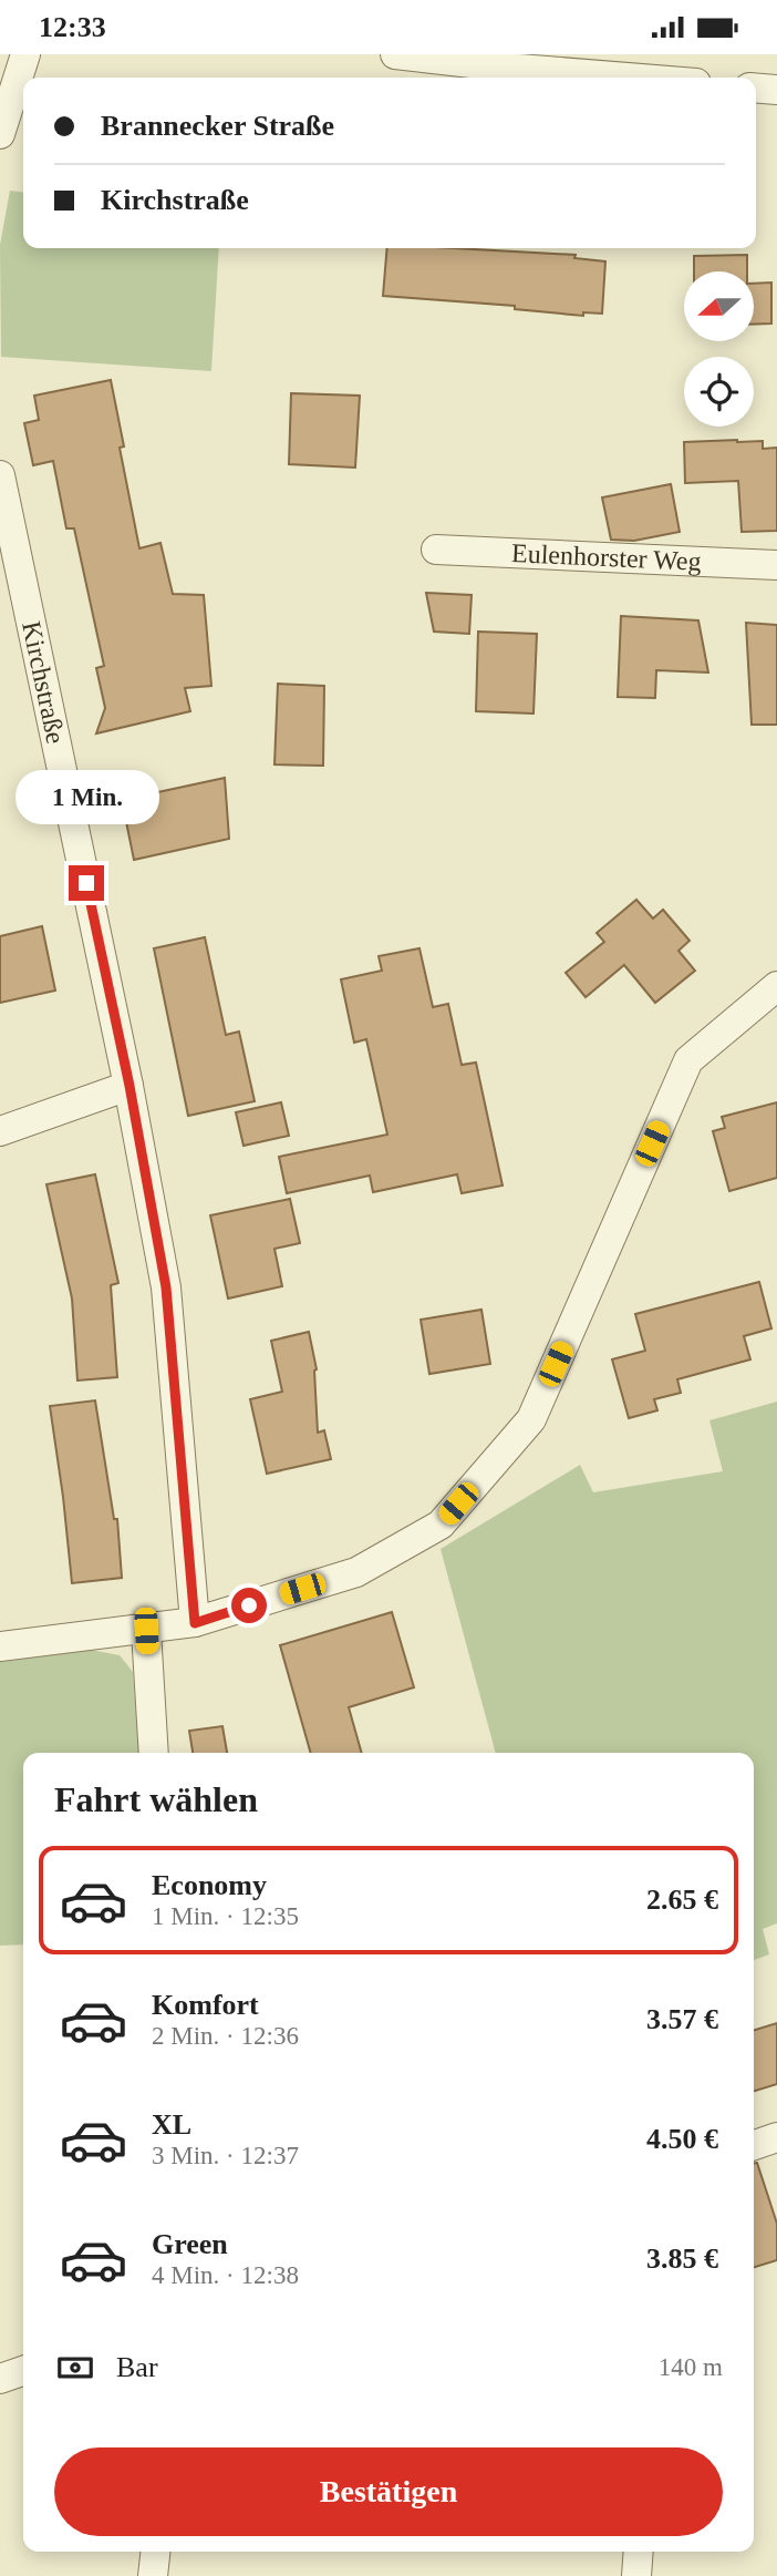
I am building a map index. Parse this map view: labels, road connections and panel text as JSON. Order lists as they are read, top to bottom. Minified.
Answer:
{"streets":{"street":["Eulenhorster Weg","Kirchstraße"]},"north":"left","page":{"status":"12:33","banner":["Brannecker Straße","Kirchstraße"],"bubble":"1 Min.","heading":"Fahrt wählen","list":[{"name":"Economy","note":"1 Min. · 12:35","value":"2.65 €"},{"name":"Komfort","note":"2 Min. · 12:36","value":"3.57 €"},{"name":"XL","note":"3 Min. · 12:37","value":"4.50 €"},{"name":"Green","note":"4 Min. · 12:38","value":"3.85 €"}],"pay":["Bar","140 m"],"buttons":"Bestätigen"}}
